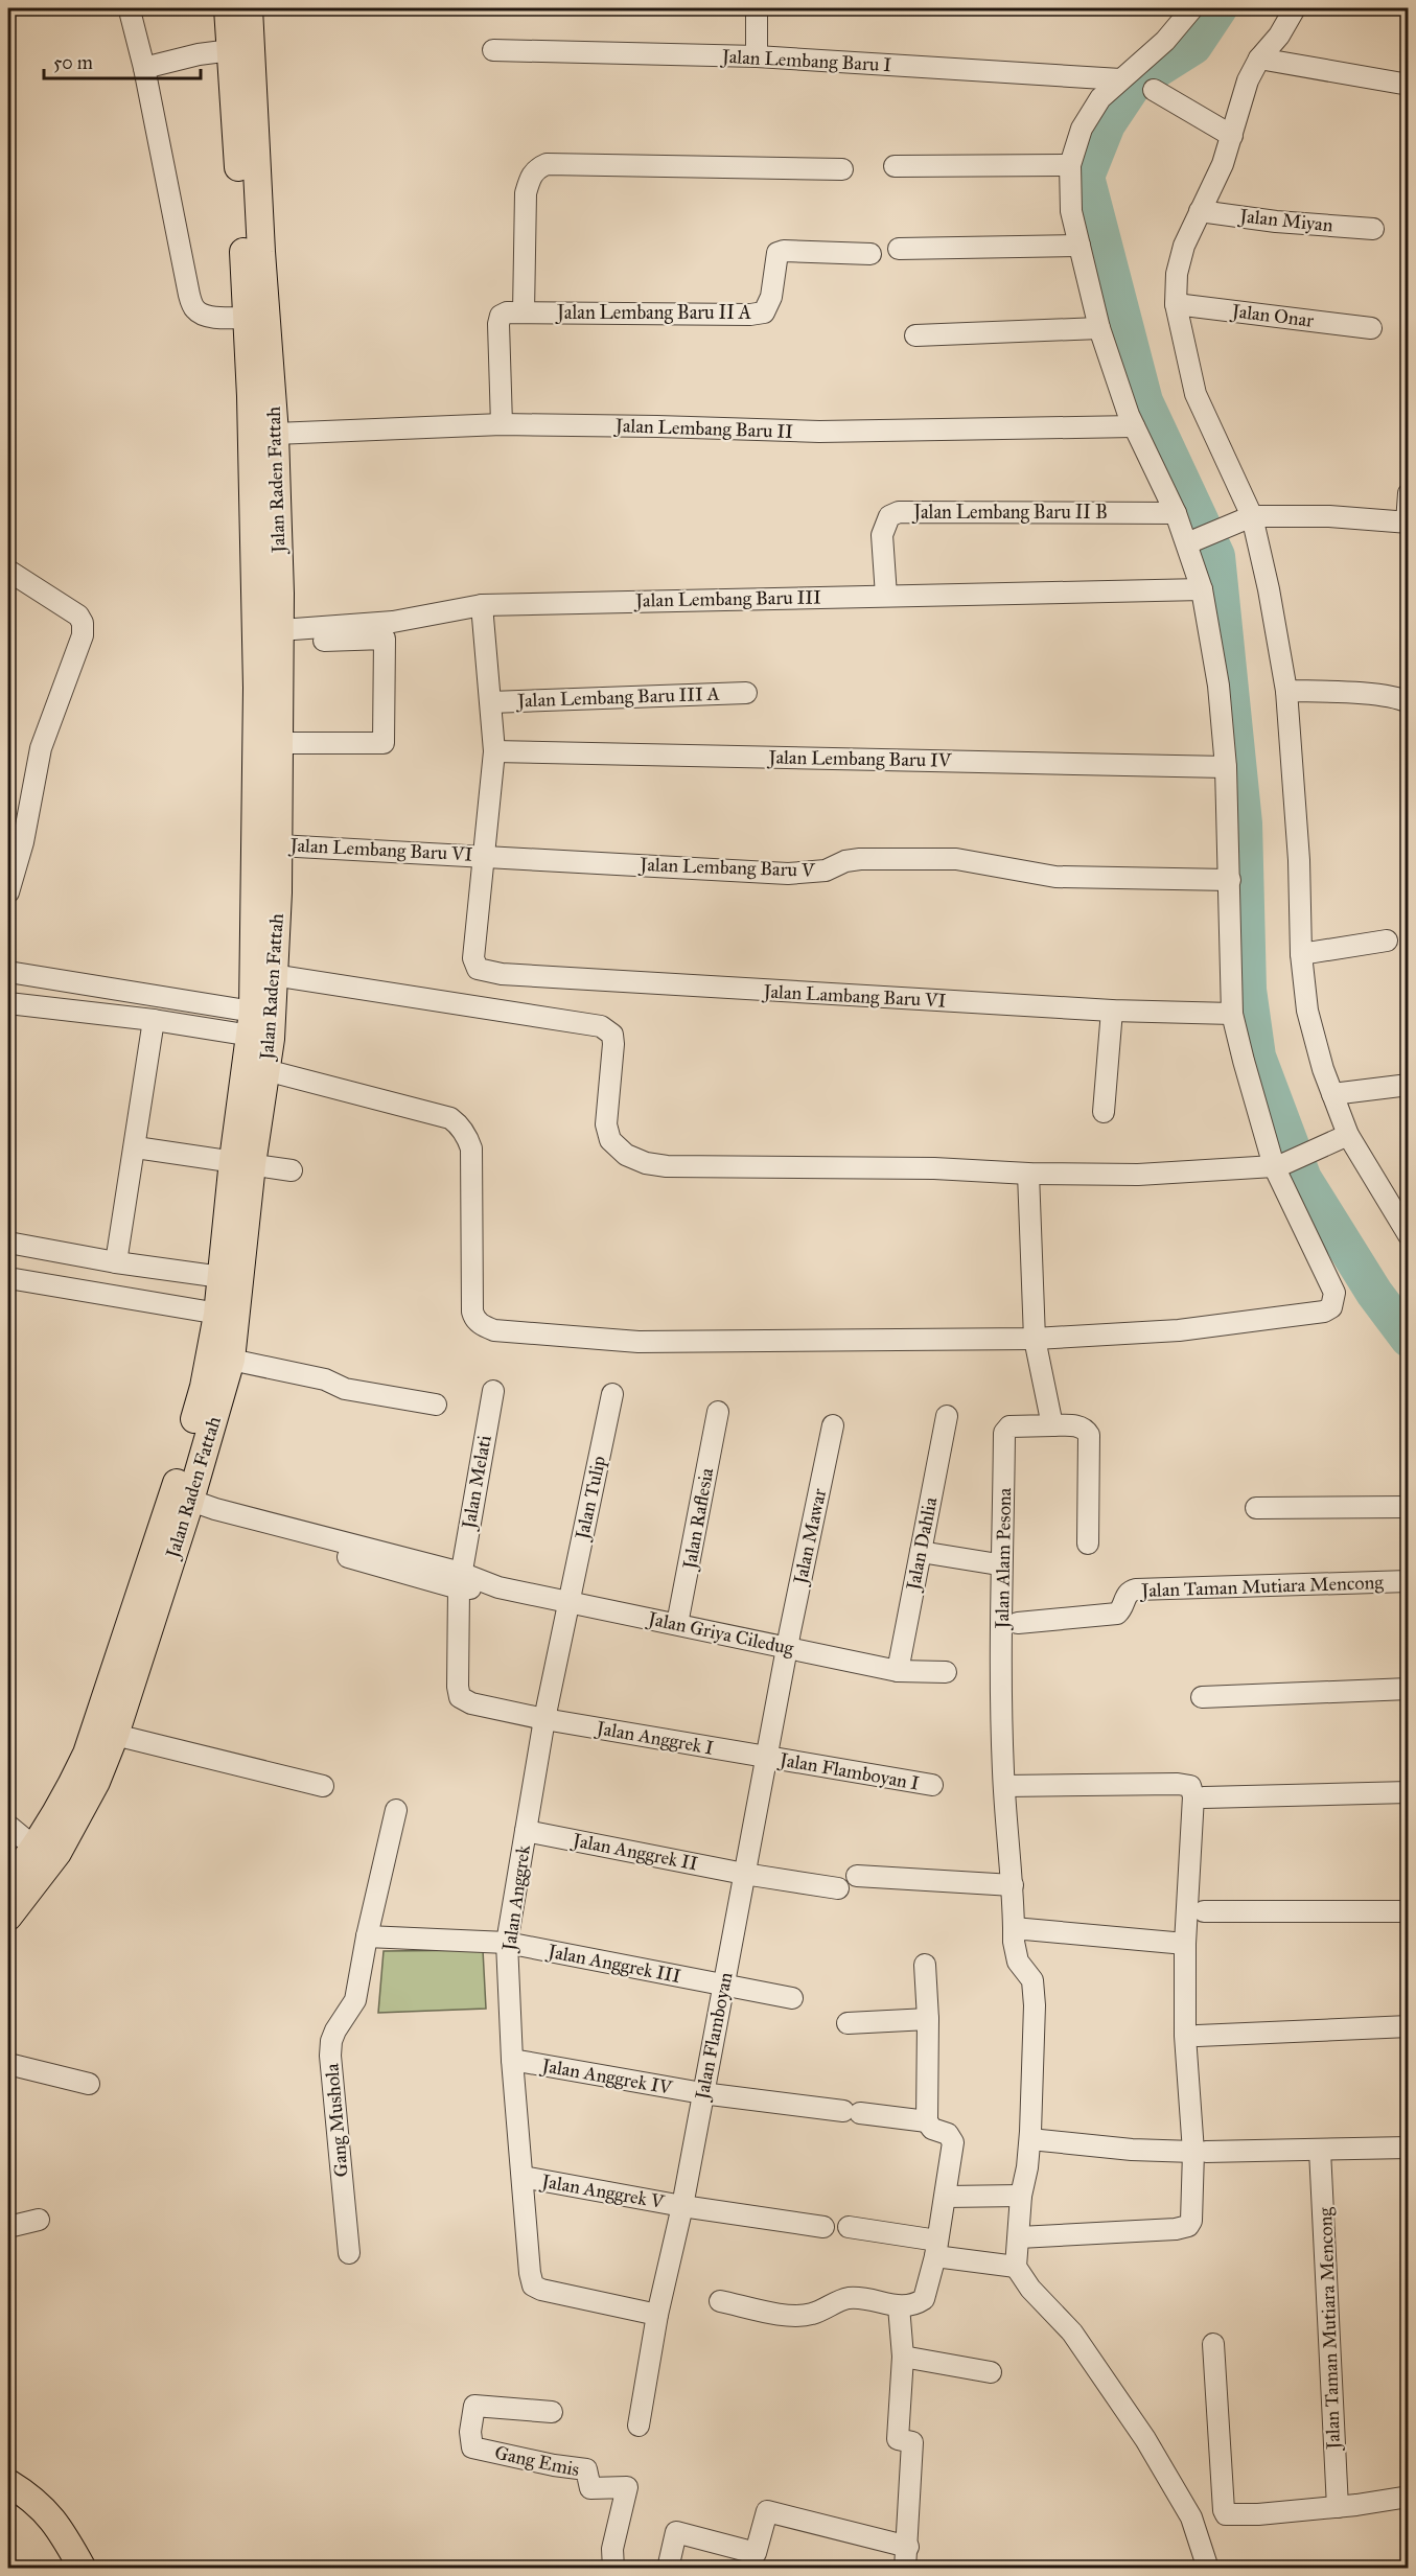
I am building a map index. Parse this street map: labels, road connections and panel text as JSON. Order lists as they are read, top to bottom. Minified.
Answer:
{"streets":{"main road":["Jalan Raden Fattah"],"street":["Jalan Lembang Baru I","Jalan Miyan","Jalan Lembang Baru II A","Jalan Onar","Jalan Lembang Baru II","Jalan Lembang Baru II B","Jalan Lembang Baru III","Jalan Lembang Baru III A","Jalan Lembang Baru IV","Jalan Lembang Baru VI","Jalan Lembang Baru V","Jalan Lambang Baru VI","Jalan Melati","Jalan Tulip","Jalan Raflesia","Jalan Mawar","Jalan Dahlia","Jalan Alam Pesona","Jalan Taman Mutiara Mencong","Jalan Griya Ciledug","Jalan Anggrek I","Jalan Flamboyan I","Jalan Anggrek II","Jalan Anggrek","Jalan Anggrek III","Jalan Flamboyan","Jalan Anggrek IV","Gang Mushola","Jalan Anggrek V","Gang Emis"]},"crossings":[["Jalan Lembang Baru II A","Jalan Lembang Baru II"],["Jalan Lembang Baru II","Jalan Raden Fattah"],["Jalan Raden Fattah","Jalan Lembang Baru III"],["Jalan Raden Fattah","Jalan Lembang Baru VI"],["Jalan Raden Fattah","Jalan Griya Ciledug"],["Jalan Lembang Baru II B","Jalan Lembang Baru III"],["Jalan Lembang Baru VI","Jalan Lembang Baru V"],["Jalan Lembang Baru VI","Jalan Lambang Baru VI"],["Jalan Lembang Baru V","Jalan Lambang Baru VI"],["Jalan Melati","Jalan Griya Ciledug"],["Jalan Tulip","Jalan Griya Ciledug"],["Jalan Tulip","Jalan Anggrek"],["Jalan Raflesia","Jalan Griya Ciledug"],["Jalan Mawar","Jalan Griya Ciledug"],["Jalan Mawar","Jalan Flamboyan"],["Jalan Dahlia","Jalan Griya Ciledug"],["Jalan Griya Ciledug","Jalan Anggrek"],["Jalan Griya Ciledug","Jalan Flamboyan"],["Jalan Anggrek I","Jalan Flamboyan I"],["Jalan Anggrek I","Jalan Anggrek"],["Jalan Anggrek I","Jalan Flamboyan"],["Jalan Flamboyan I","Jalan Flamboyan"],["Jalan Anggrek II","Jalan Anggrek"],["Jalan Anggrek II","Jalan Flamboyan"],["Jalan Anggrek","Jalan Anggrek III"],["Jalan Anggrek","Jalan Flamboyan"],["Jalan Anggrek","Jalan Anggrek IV"],["Jalan Anggrek","Jalan Anggrek V"],["Jalan Anggrek III","Jalan Flamboyan"],["Jalan Flamboyan","Jalan Anggrek IV"],["Jalan Flamboyan","Jalan Anggrek V"]],"scale_bar":"50 m"}
